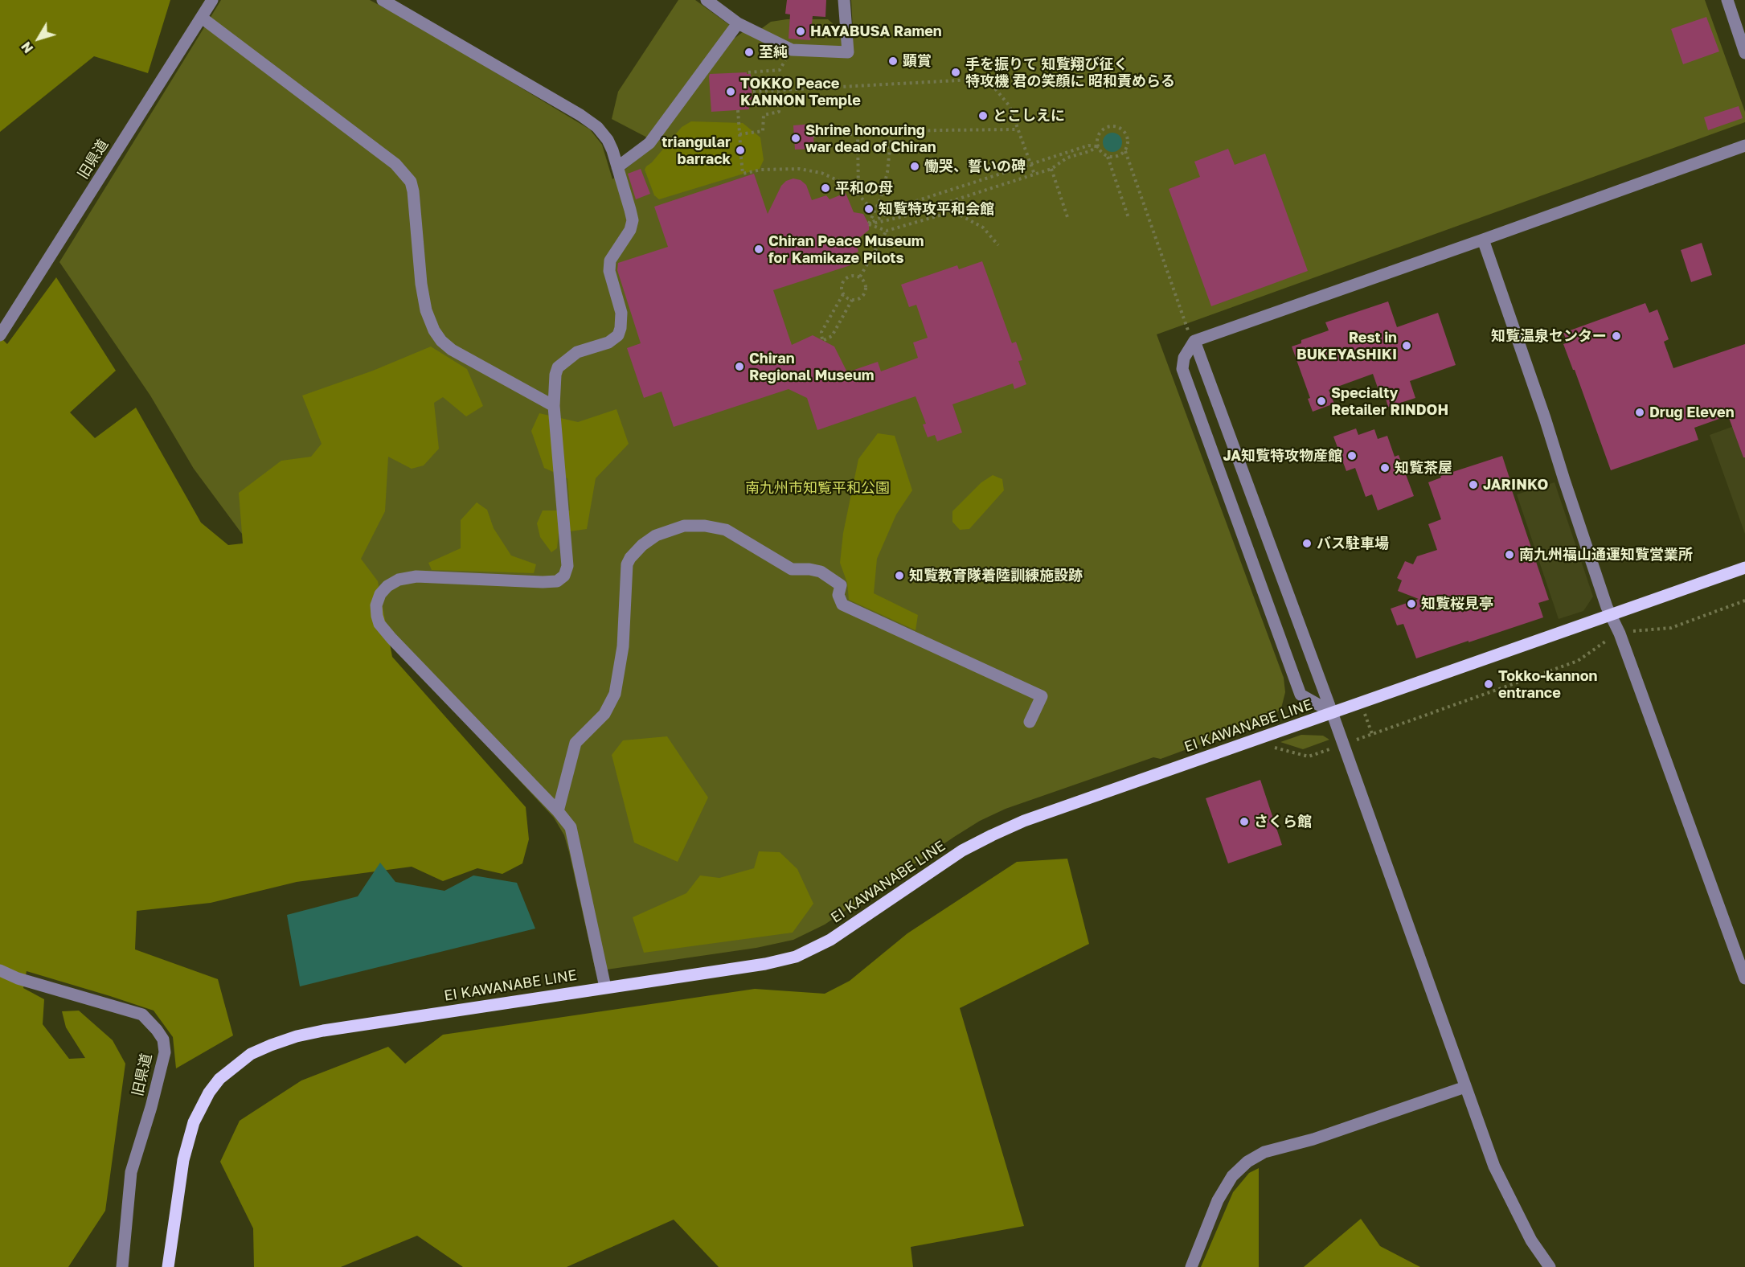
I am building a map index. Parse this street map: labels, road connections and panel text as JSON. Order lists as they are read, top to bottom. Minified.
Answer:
{"streets":{"main road":["EI KAWANABE LINE"],"street":["旧県道"]},"parks":["南九州市知覧平和公園"],"places":["HAYABUSA Ramen","至純","顕賞","手を振りて 知覧翔び征く 特攻機 君の笑顔に 昭和責めらる","TOKKO Peace KANNON Temple","とこしえに","Shrine honouring war dead of Chiran","triangular barrack","慟哭、誓いの碑","平和の母","知覧特攻平和会館","Chiran Peace Museum for Kamikaze Pilots","知覧温泉センター","Rest in BUKEYASHIKI","Chiran Regional Museum","Specialty Retailer RINDOH","Drug Eleven","JA知覧特攻物産館","知覧茶屋","JARINKO","バス駐車場","南九州福山通運知覧営業所","知覧教育隊着陸訓練施設跡","知覧桜見亭","Tokko-kannon entrance","さくら館"],"north":"bottom left"}
